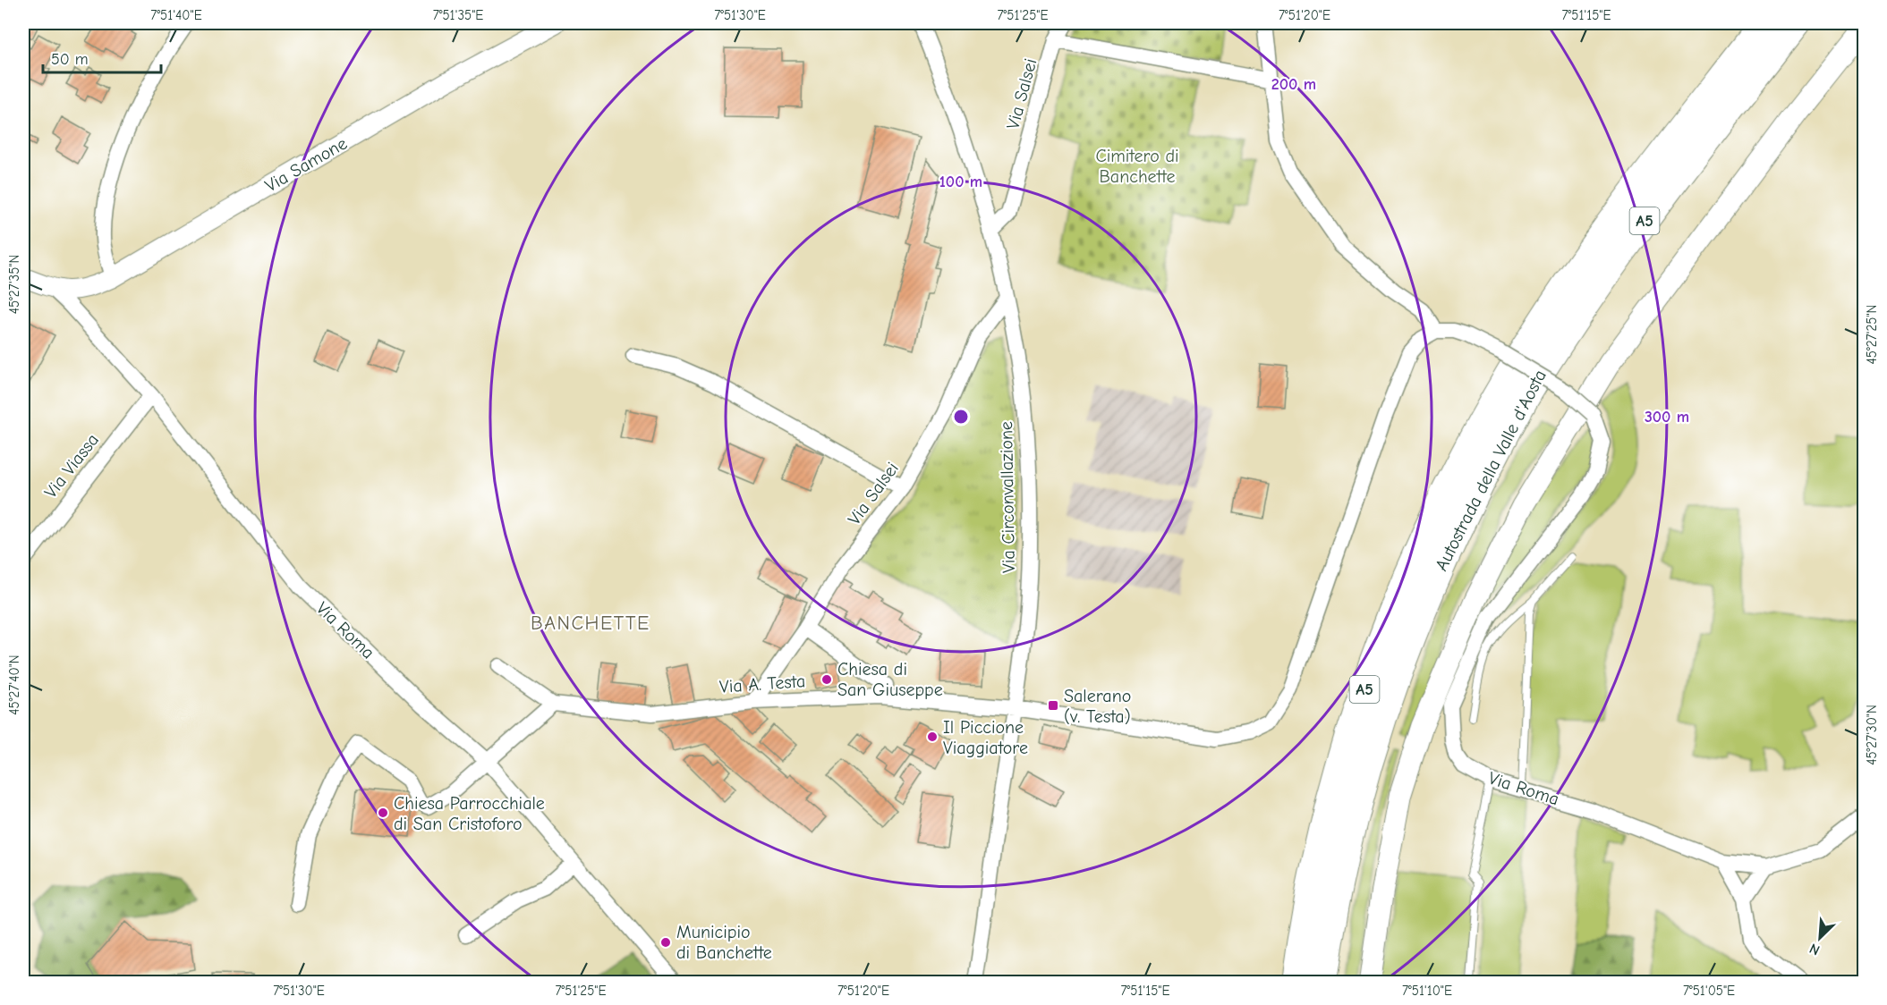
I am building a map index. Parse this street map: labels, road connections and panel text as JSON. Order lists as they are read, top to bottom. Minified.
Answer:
{"streets":{"highway":["A5","Autostrada della Valle d'Aosta"],"street":["Via Salsei","Via Samone","Via Viassa","Via Circonvallazione","Via Roma","Via A. Testa"]},"crossings":[["Via Salsei","Via Circonvallazione"],["Via Salsei","Via A. Testa"],["Via Samone","Via Roma"],["Via Viassa","Via Roma"],["Via Circonvallazione","Via A. Testa"],["Via Roma","Via A. Testa"]],"districts":["BANCHETTE"],"parks":["Cimitero di Banchette"],"places":{"other":["Chiesa di San Giuseppe","Il Piccione Viaggiatore","Chiesa Parrocchiale di San Cristoforo","Municipio di Banchette"],"transit":["Salerano (v. Testa)"]},"scale_bar":"50 m","north":"bottom left","coordinates":["7°51'40\"E","7°51'35\"E","7°51'30\"E","7°51'25\"E","7°51'20\"E","7°51'15\"E","45°27'35\"N","45°27'25\"N","45°27'40\"N","45°27'30\"N","7°51'10\"E","7°51'05\"E"],"rings":["200 m","100 m","300 m"]}
